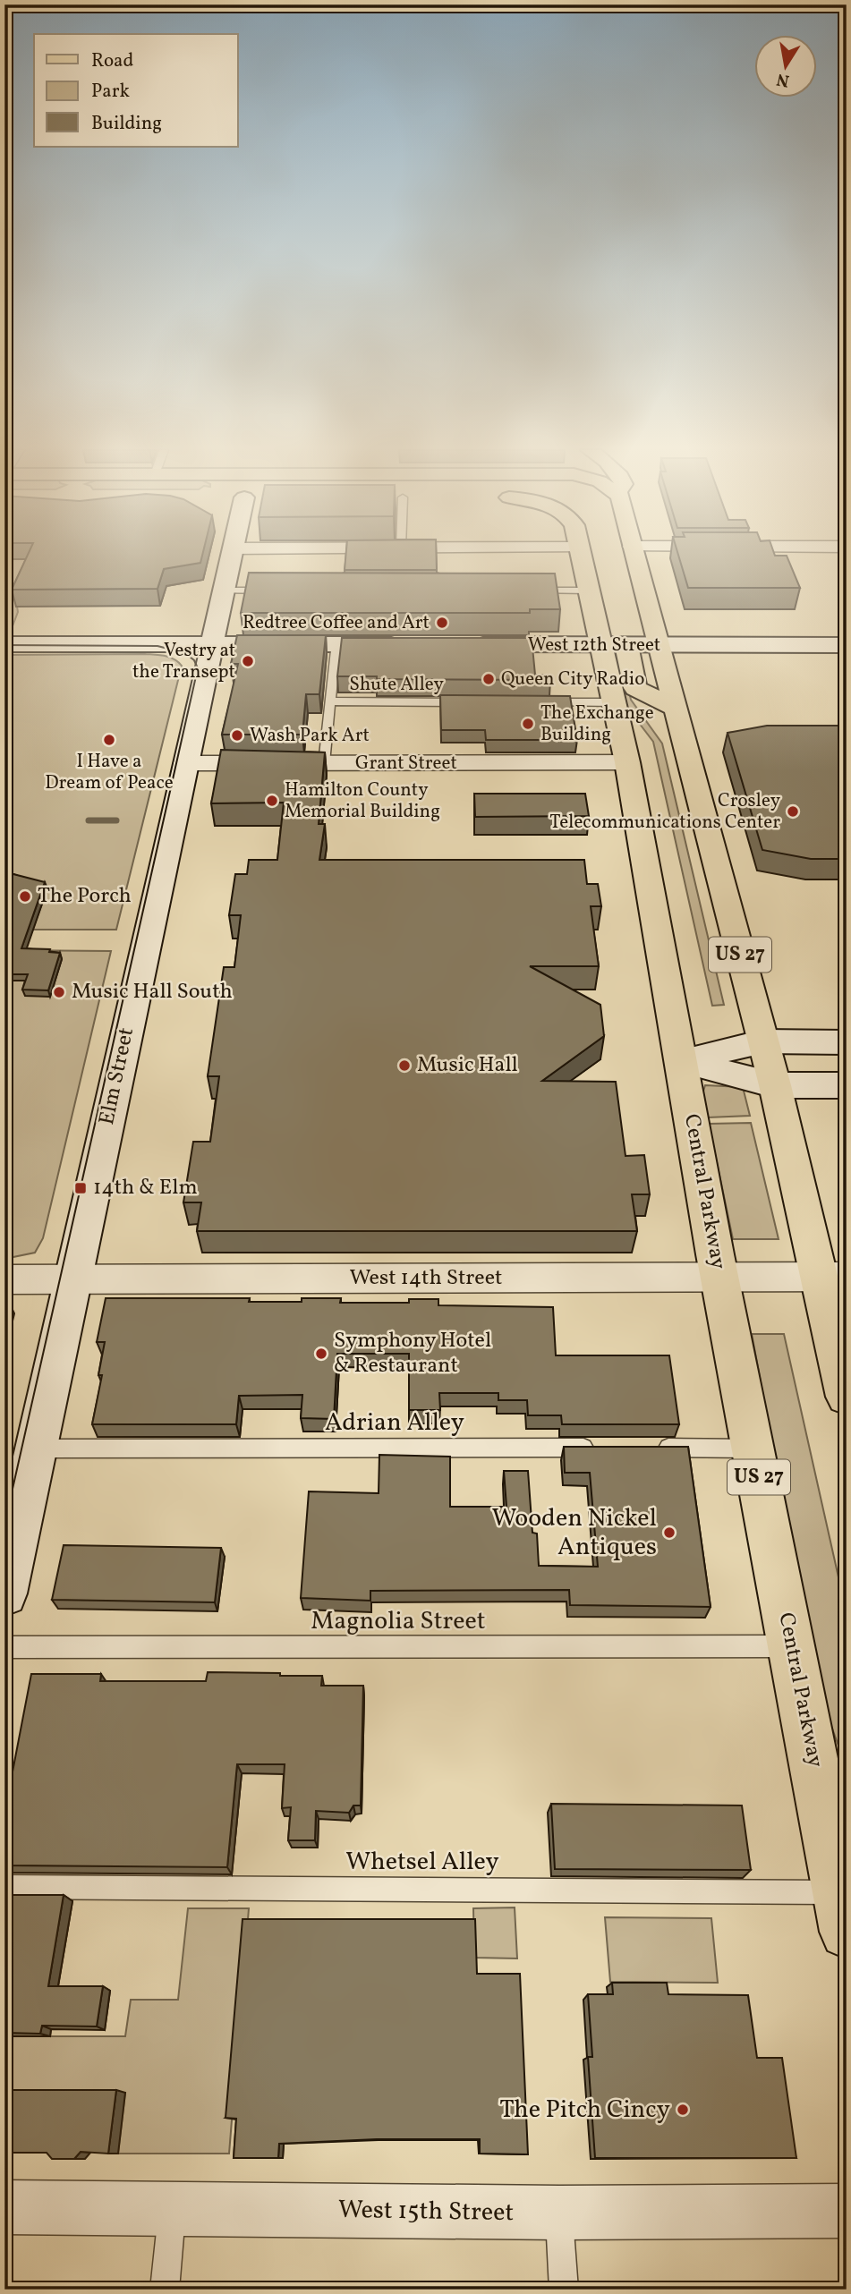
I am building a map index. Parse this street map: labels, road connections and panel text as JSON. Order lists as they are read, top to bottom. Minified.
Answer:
{"streets":{"main road":["US 27","Central Parkway"],"street":["West 12th Street","Grant Street","Elm Street","West 14th Street","West 15th Street"],"lane":["Shute Alley","Adrian Alley","Magnolia Street","Whetsel Alley"]},"crossings":[["West 12th Street","US 27"],["West 12th Street","Central Parkway"],["Grant Street","Elm Street"],["Grant Street","Central Parkway"],["US 27","West 14th Street"],["Elm Street","West 14th Street"],["Elm Street","Adrian Alley"],["Central Parkway","West 14th Street"],["Central Parkway","Magnolia Street"],["Central Parkway","Whetsel Alley"]],"places":{"other":["Redtree Coffee and Art","Vestry at the Transept","Queen City Radio","The Exchange Building","Wash Park Art","I Have a Dream of Peace","Hamilton County Memorial Building","Crosley Telecommunications Center","The Porch","Music Hall South","Music Hall","Symphony Hotel & Restaurant","Wooden Nickel Antiques","The Pitch Cincy"],"transit":["14th & Elm"]},"legend":["Road","Park","Building"],"north":"bottom"}
